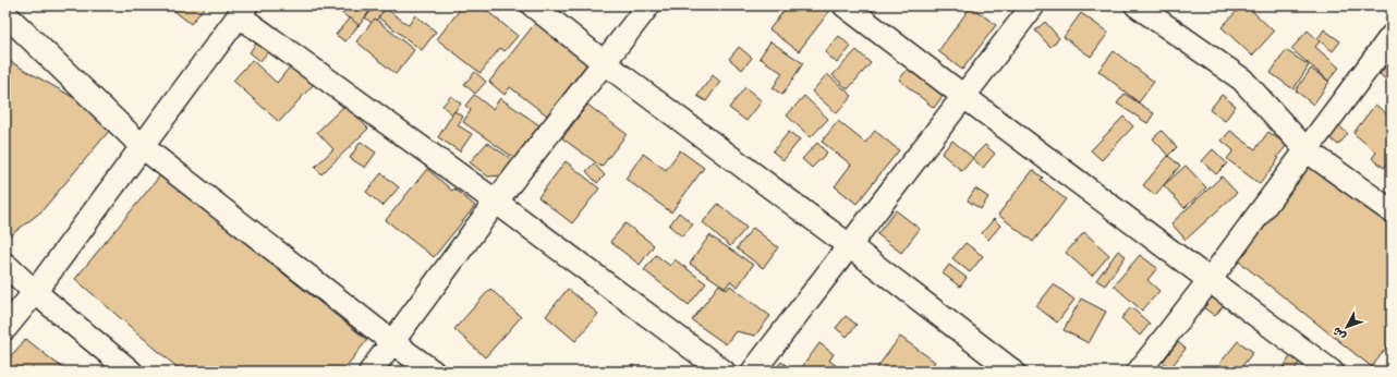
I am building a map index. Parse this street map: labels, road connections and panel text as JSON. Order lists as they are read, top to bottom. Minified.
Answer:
{"north":"bottom left"}
